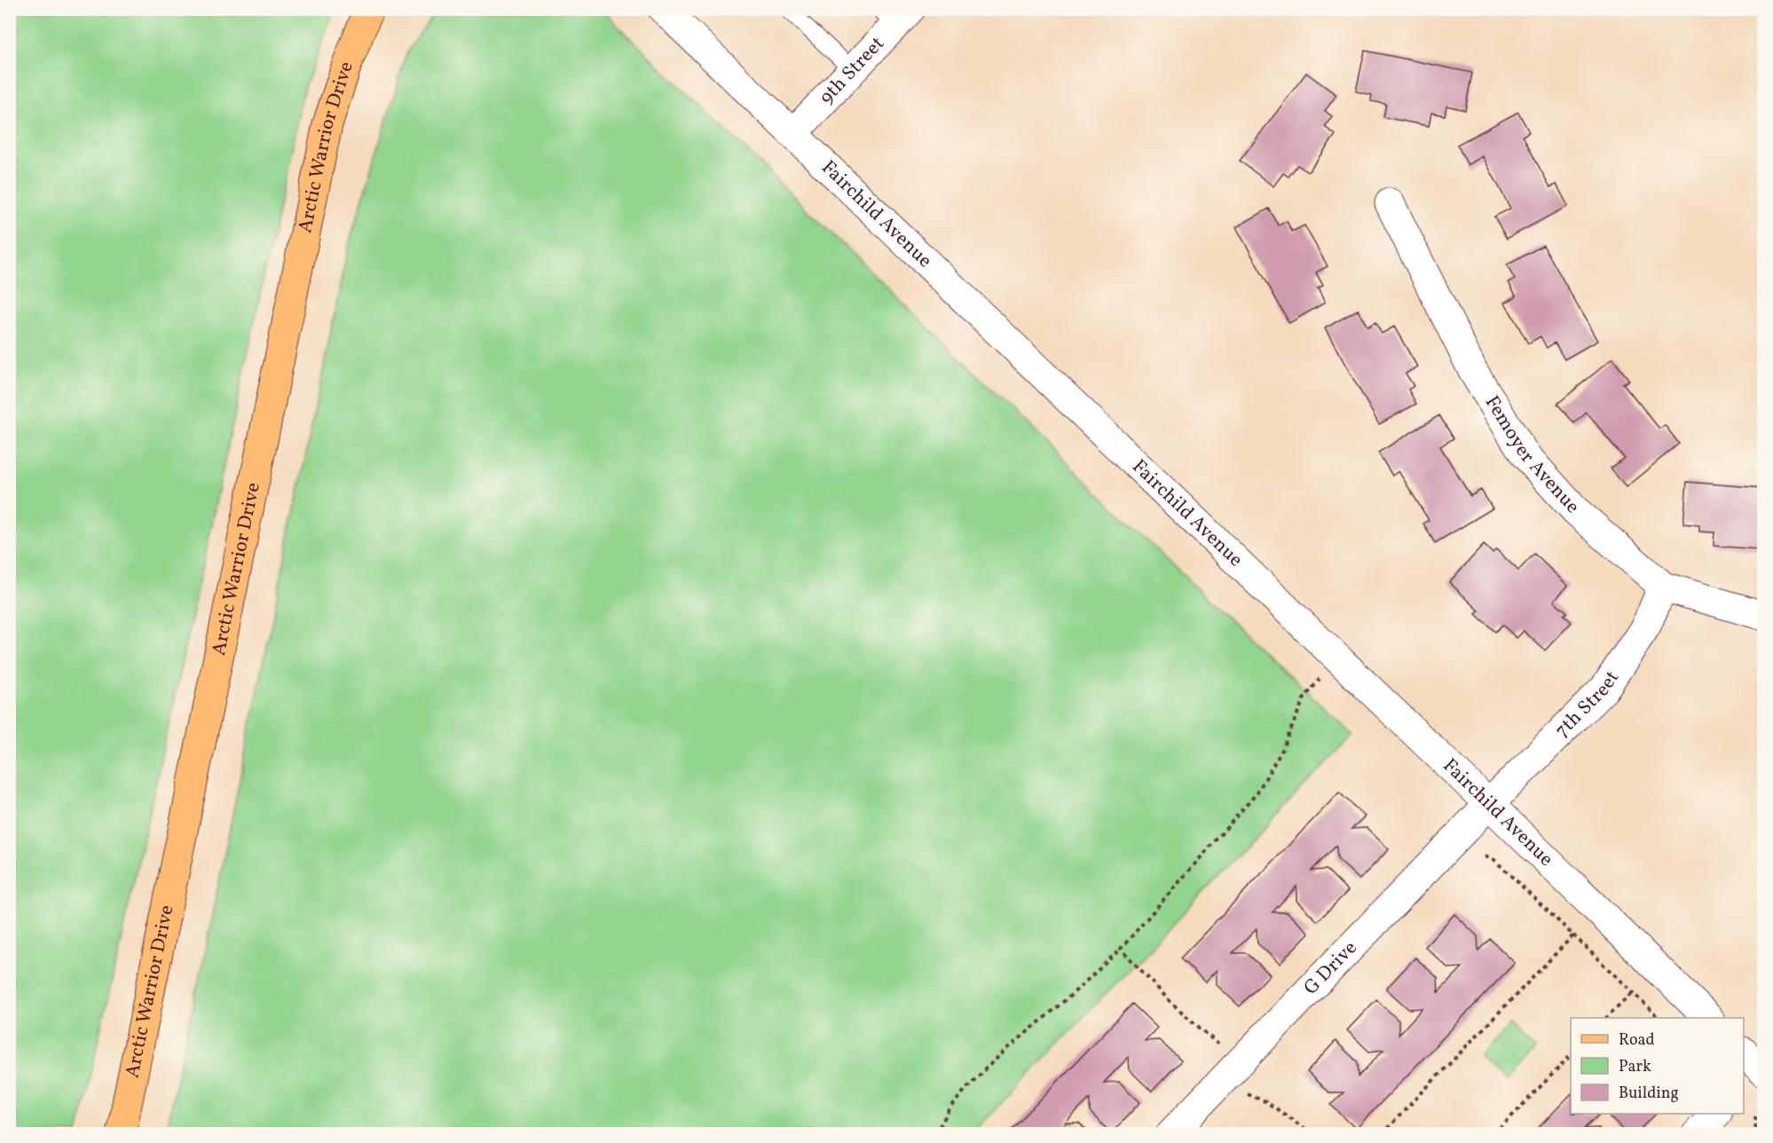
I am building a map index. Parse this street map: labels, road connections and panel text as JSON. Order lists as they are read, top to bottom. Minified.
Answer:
{"streets":{"main road":["Arctic Warrior Drive"],"street":["9th Street","Fairchild Avenue","Femoyer Avenue","7th Street","G Drive"]},"crossings":[["9th Street","Fairchild Avenue"],["Fairchild Avenue","7th Street"],["Fairchild Avenue","G Drive"],["Femoyer Avenue","7th Street"],["7th Street","G Drive"]],"legend":["Road","Park","Building"]}
